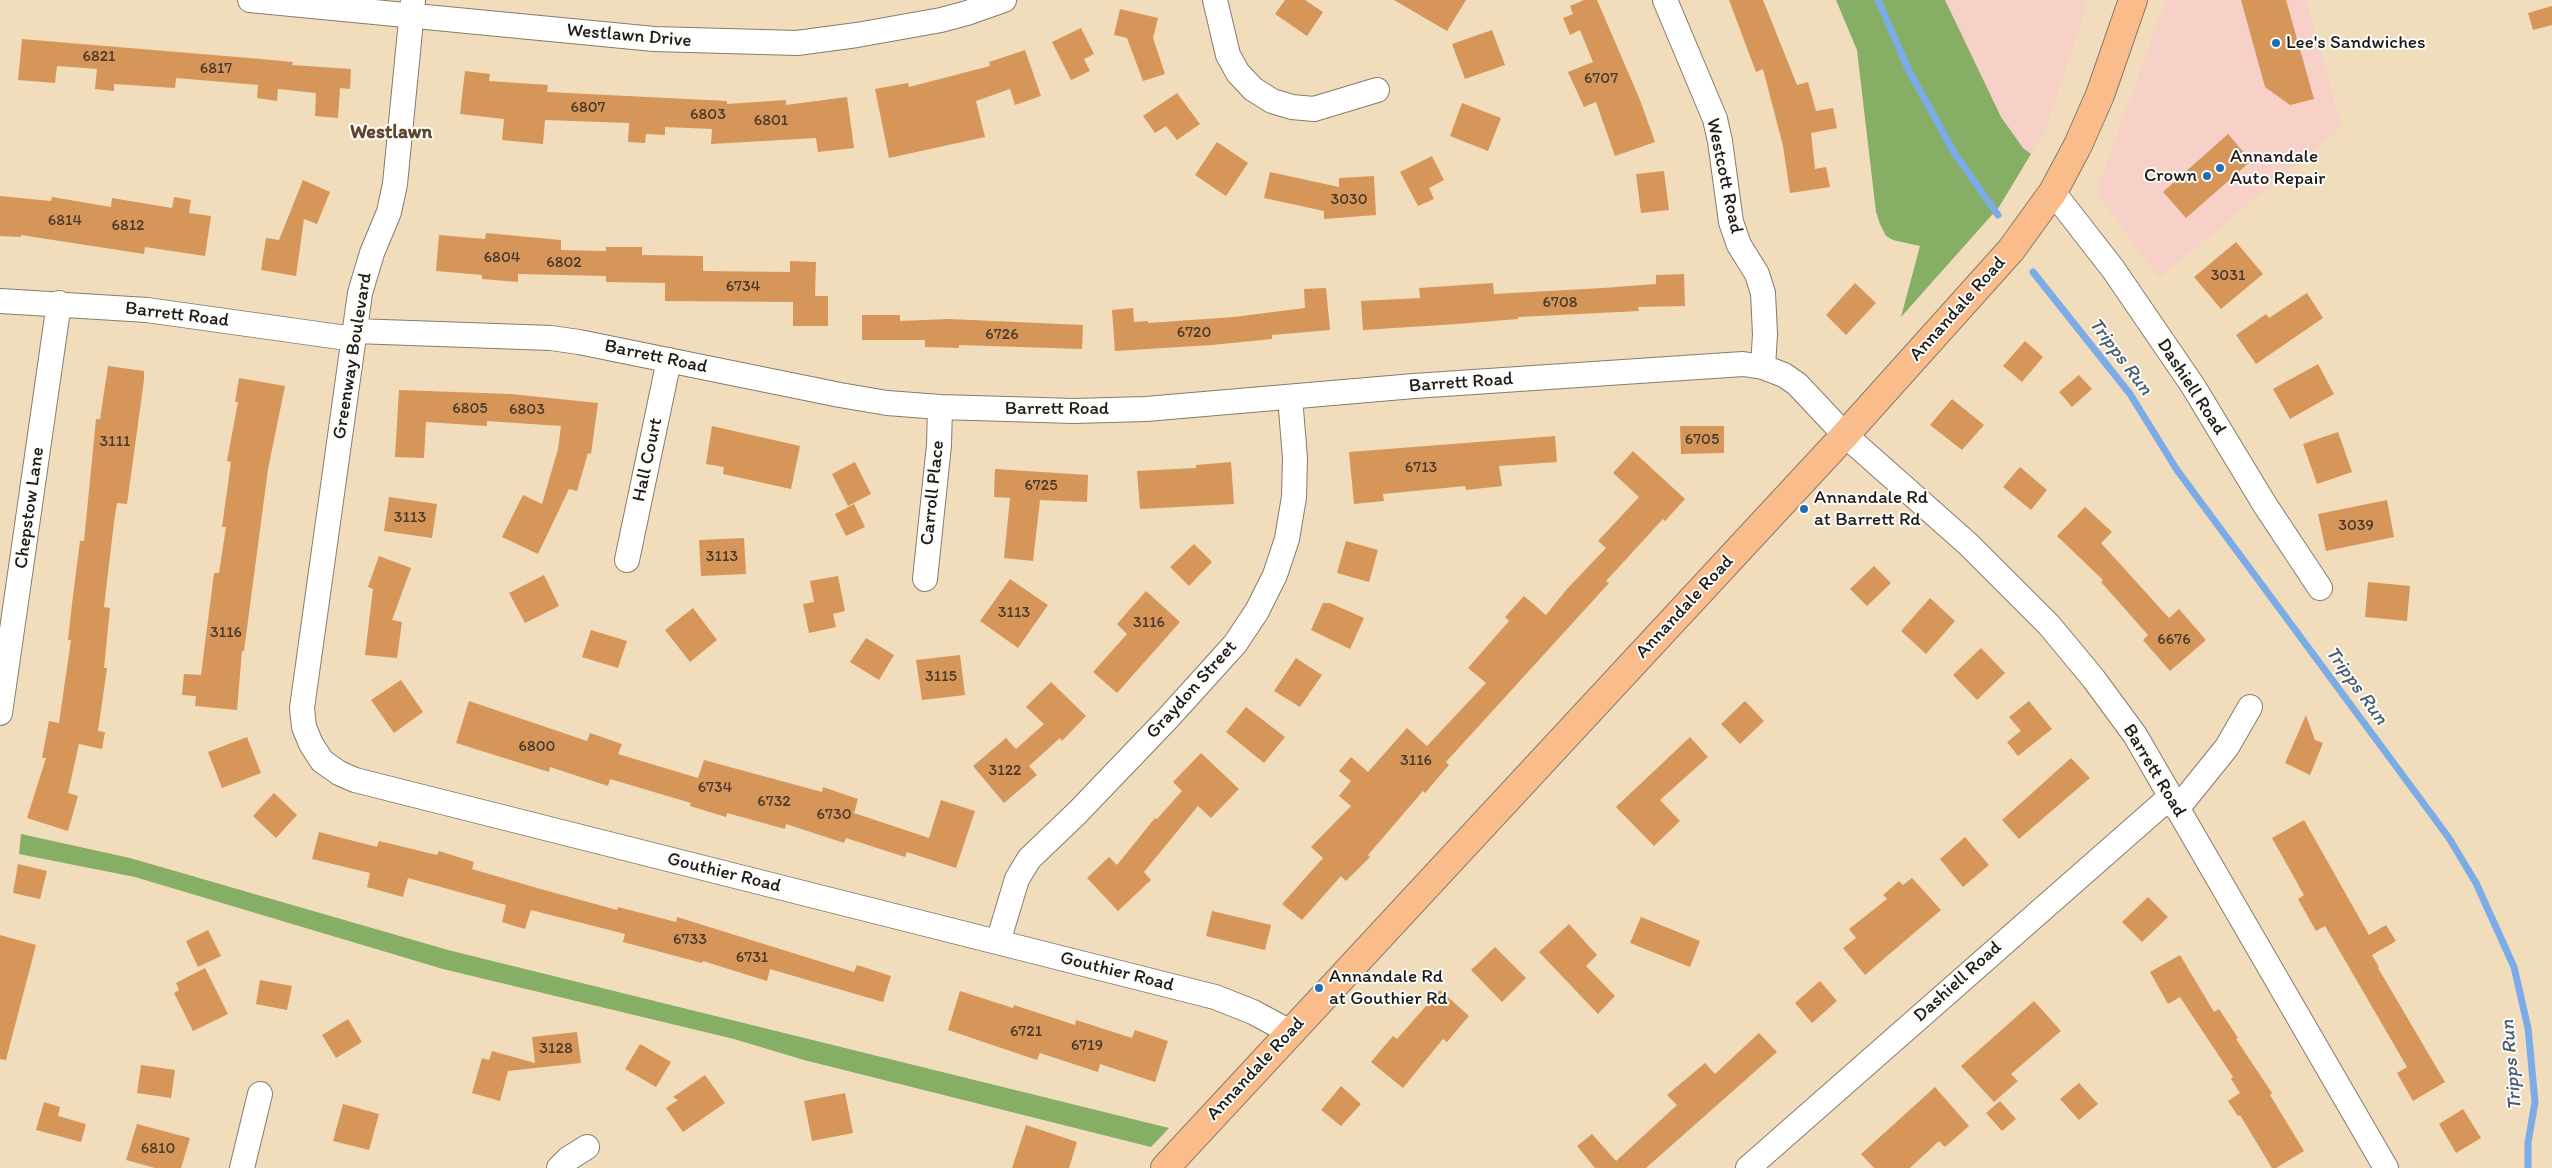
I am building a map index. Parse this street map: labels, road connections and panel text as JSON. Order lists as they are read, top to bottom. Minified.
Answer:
{"streets":{"main road":["Annandale Road"],"street":["Westlawn Drive","Westcott Road","Barrett Road","Greenway Boulevard","Dashiell Road","Hall Court","Carroll Place","Chepstow Lane","Graydon Street","Gouthier Road"]},"crossings":[["Westlawn Drive","Greenway Boulevard"],["Westcott Road","Barrett Road"],["Annandale Road","Barrett Road"],["Annandale Road","Dashiell Road"],["Annandale Road","Gouthier Road"],["Barrett Road","Greenway Boulevard"],["Barrett Road","Dashiell Road"],["Barrett Road","Hall Court"],["Barrett Road","Carroll Place"],["Barrett Road","Chepstow Lane"],["Barrett Road","Graydon Street"],["Greenway Boulevard","Gouthier Road"],["Graydon Street","Gouthier Road"]],"districts":["Westlawn"],"water":["Tripps Run"],"places":["Lee's Sandwiches","Annandale Auto Repair","Crown","Annandale Rd at Barrett Rd","Annandale Rd at Gouthier Rd"],"house_numbers":["6821","6817","6707","6807","6803","6801","3030","6814","6812","6804","6802","3031","6734","6708","6720","6726","6805","6803","6705","3111","6713","6725","3113","3039","3113","3113","3116","3116","6676","3115","6800","3116","3122","6734","6732","6730","6733","6731","6721","6719","3128","6810"]}
